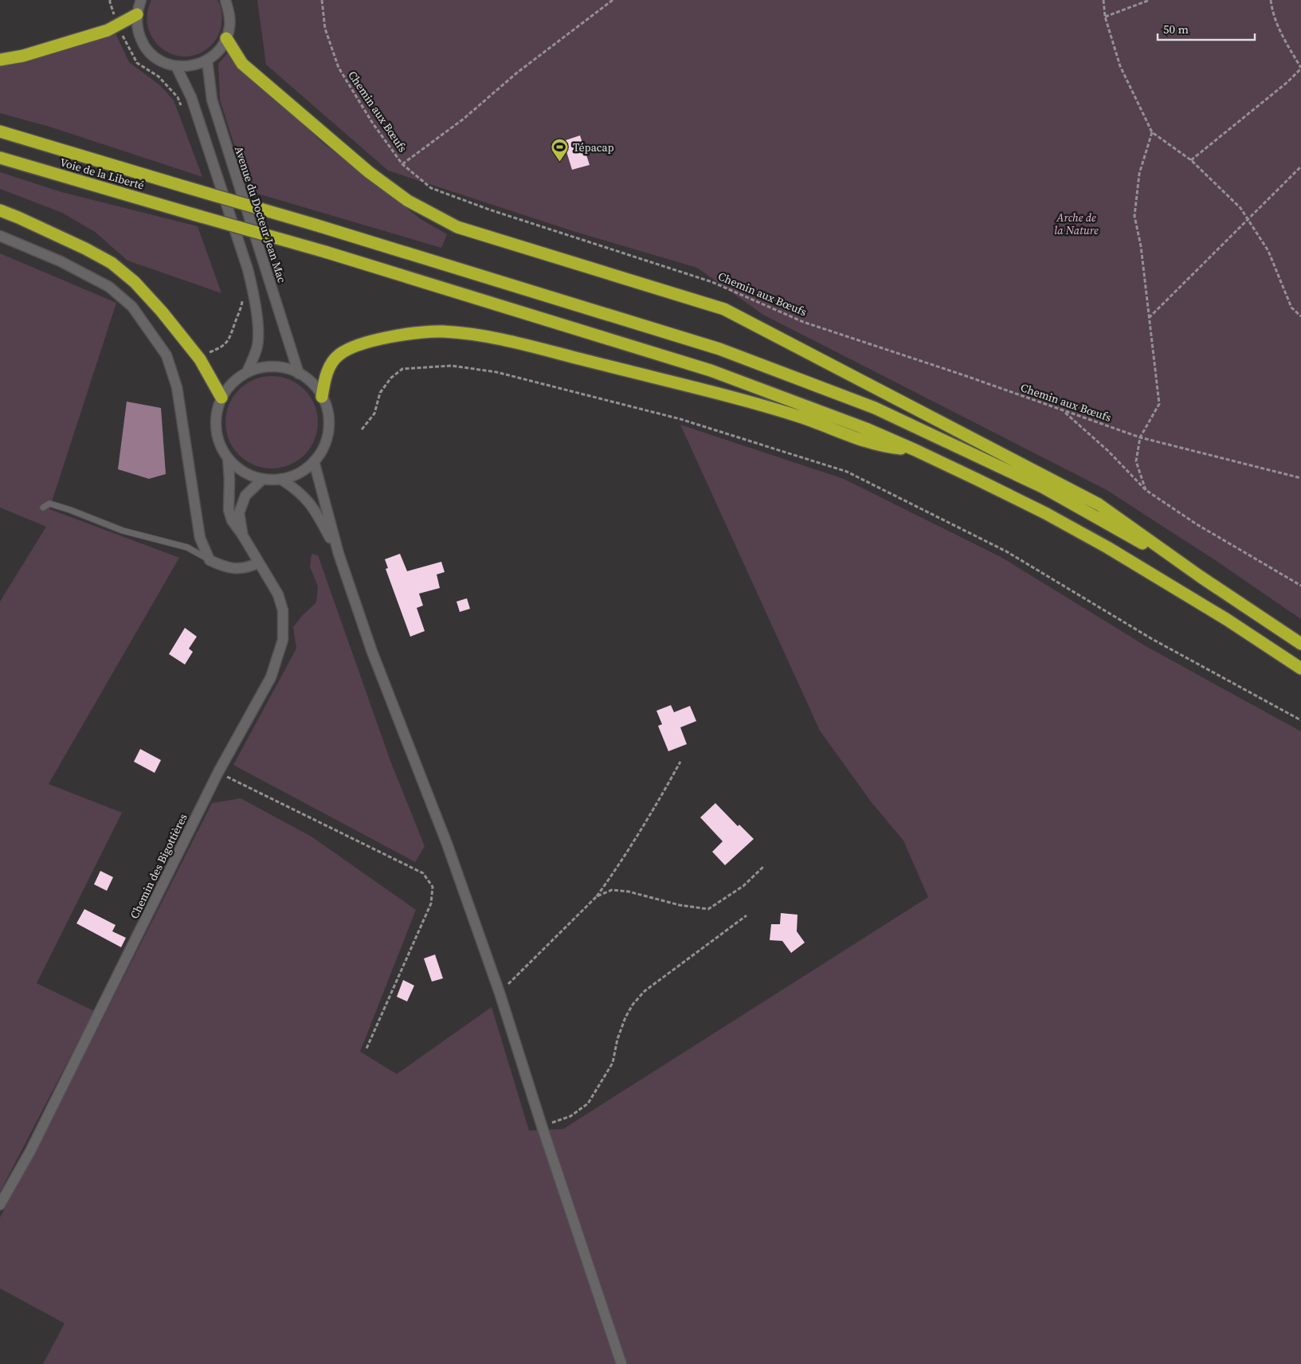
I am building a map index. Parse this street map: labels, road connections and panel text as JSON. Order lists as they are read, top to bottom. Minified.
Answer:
{"streets":{"highway":["Voie de la Liberté"],"main road":["Avenue du Docteur Jean Mac","Chemin des Bigottières"],"path":["Chemin aux Bœufs"]},"crossings":[["Avenue du Docteur Jean Mac","Chemin des Bigottières"]],"parks":["Arche de la Nature"],"places":{"sports":["Tépacap"]},"scale_bar":"50 m"}
